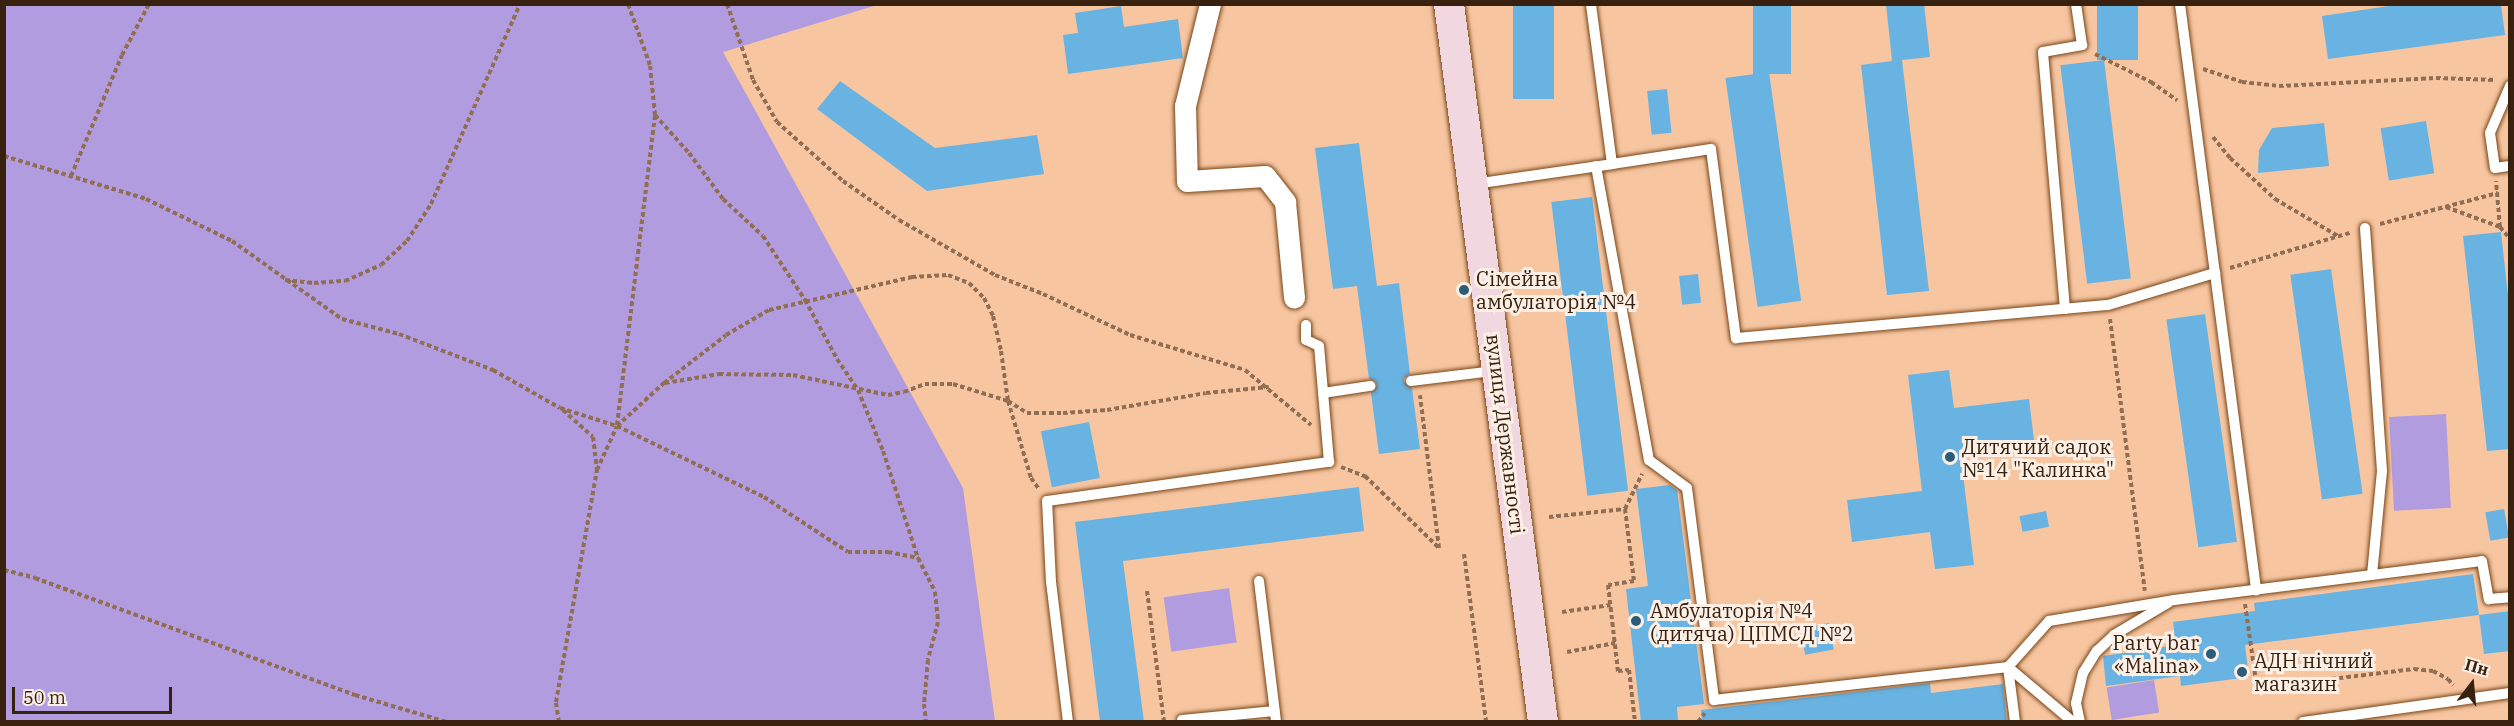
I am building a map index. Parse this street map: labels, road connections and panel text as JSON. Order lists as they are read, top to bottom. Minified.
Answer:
{"streets":{"street":["вулиця Державності"]},"places":["Сімейна амбулаторія №4","Дитячий садок №14 \"Калинка\"","Амбулаторія №4 (дитяча) ЦПМСД №2","Party bar «Malina»","АДН нічний магазин"],"scale_bar":"50 m","north":"top"}
